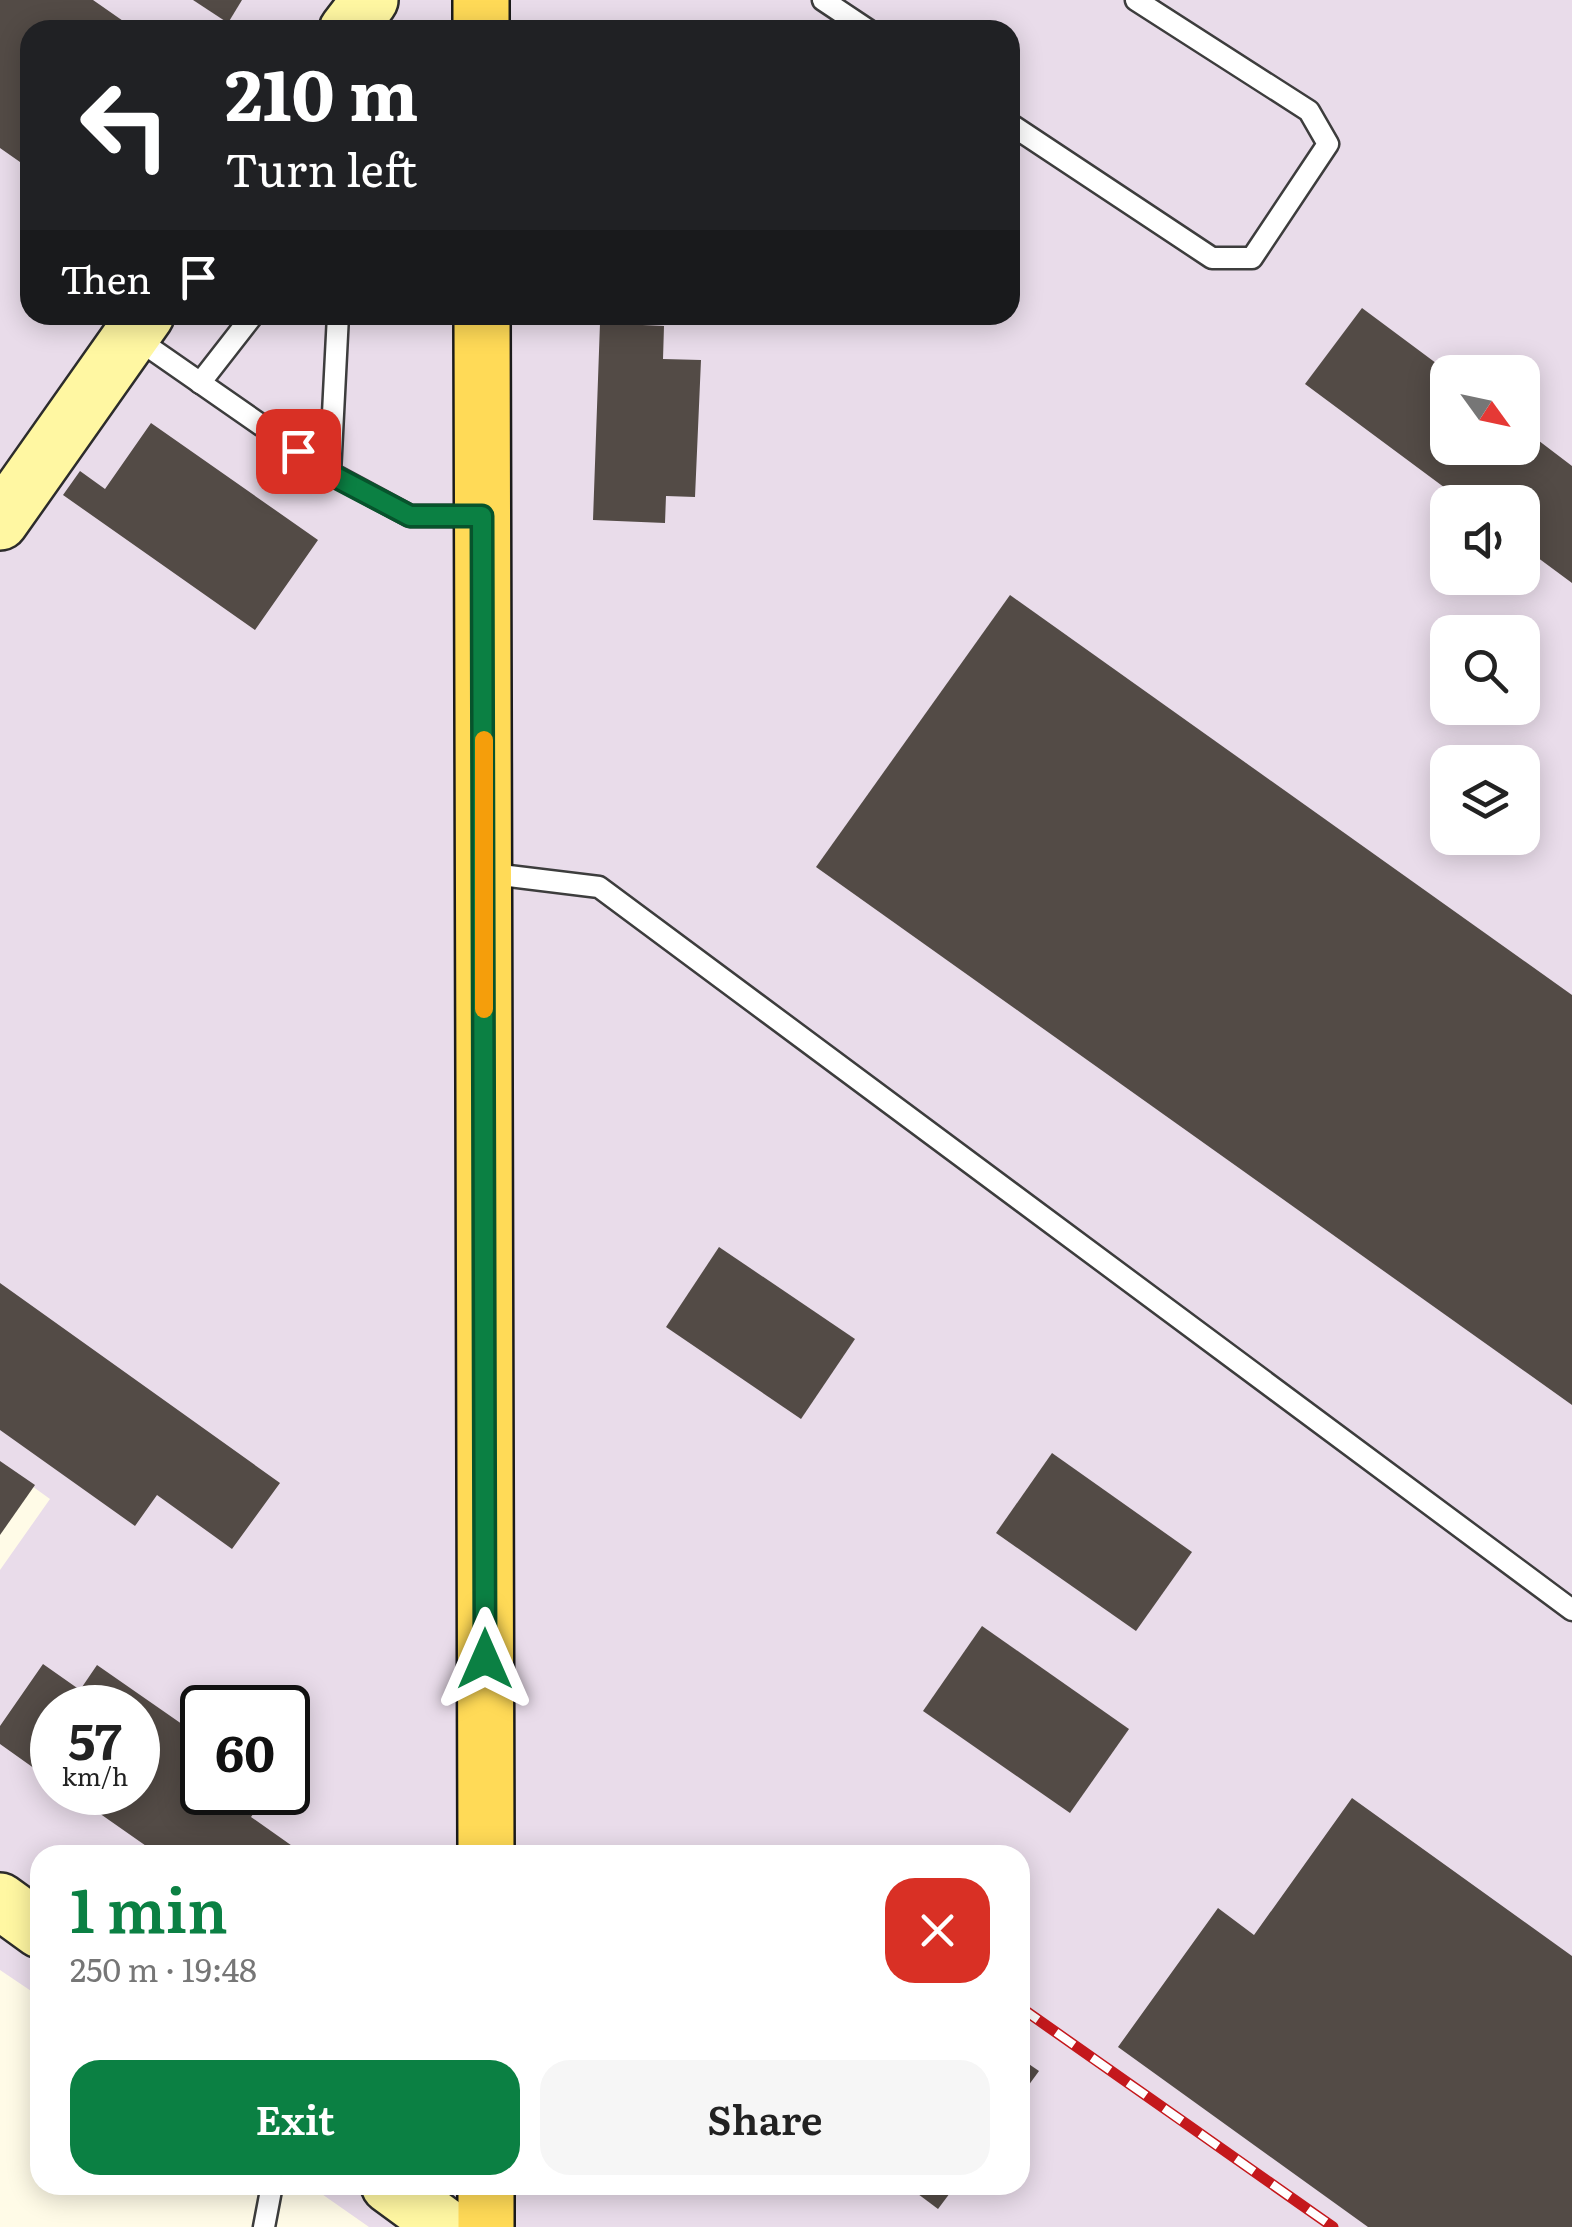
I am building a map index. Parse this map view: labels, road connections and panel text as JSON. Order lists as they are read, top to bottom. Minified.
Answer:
{"north":"bottom right","page":{"turn":["210 m","Turn left"],"then":"Then","speed":"57 km/h","limit":"60","heading":["1 min","250 m · 19:48"],"buttons":["Exit","Share"]}}
